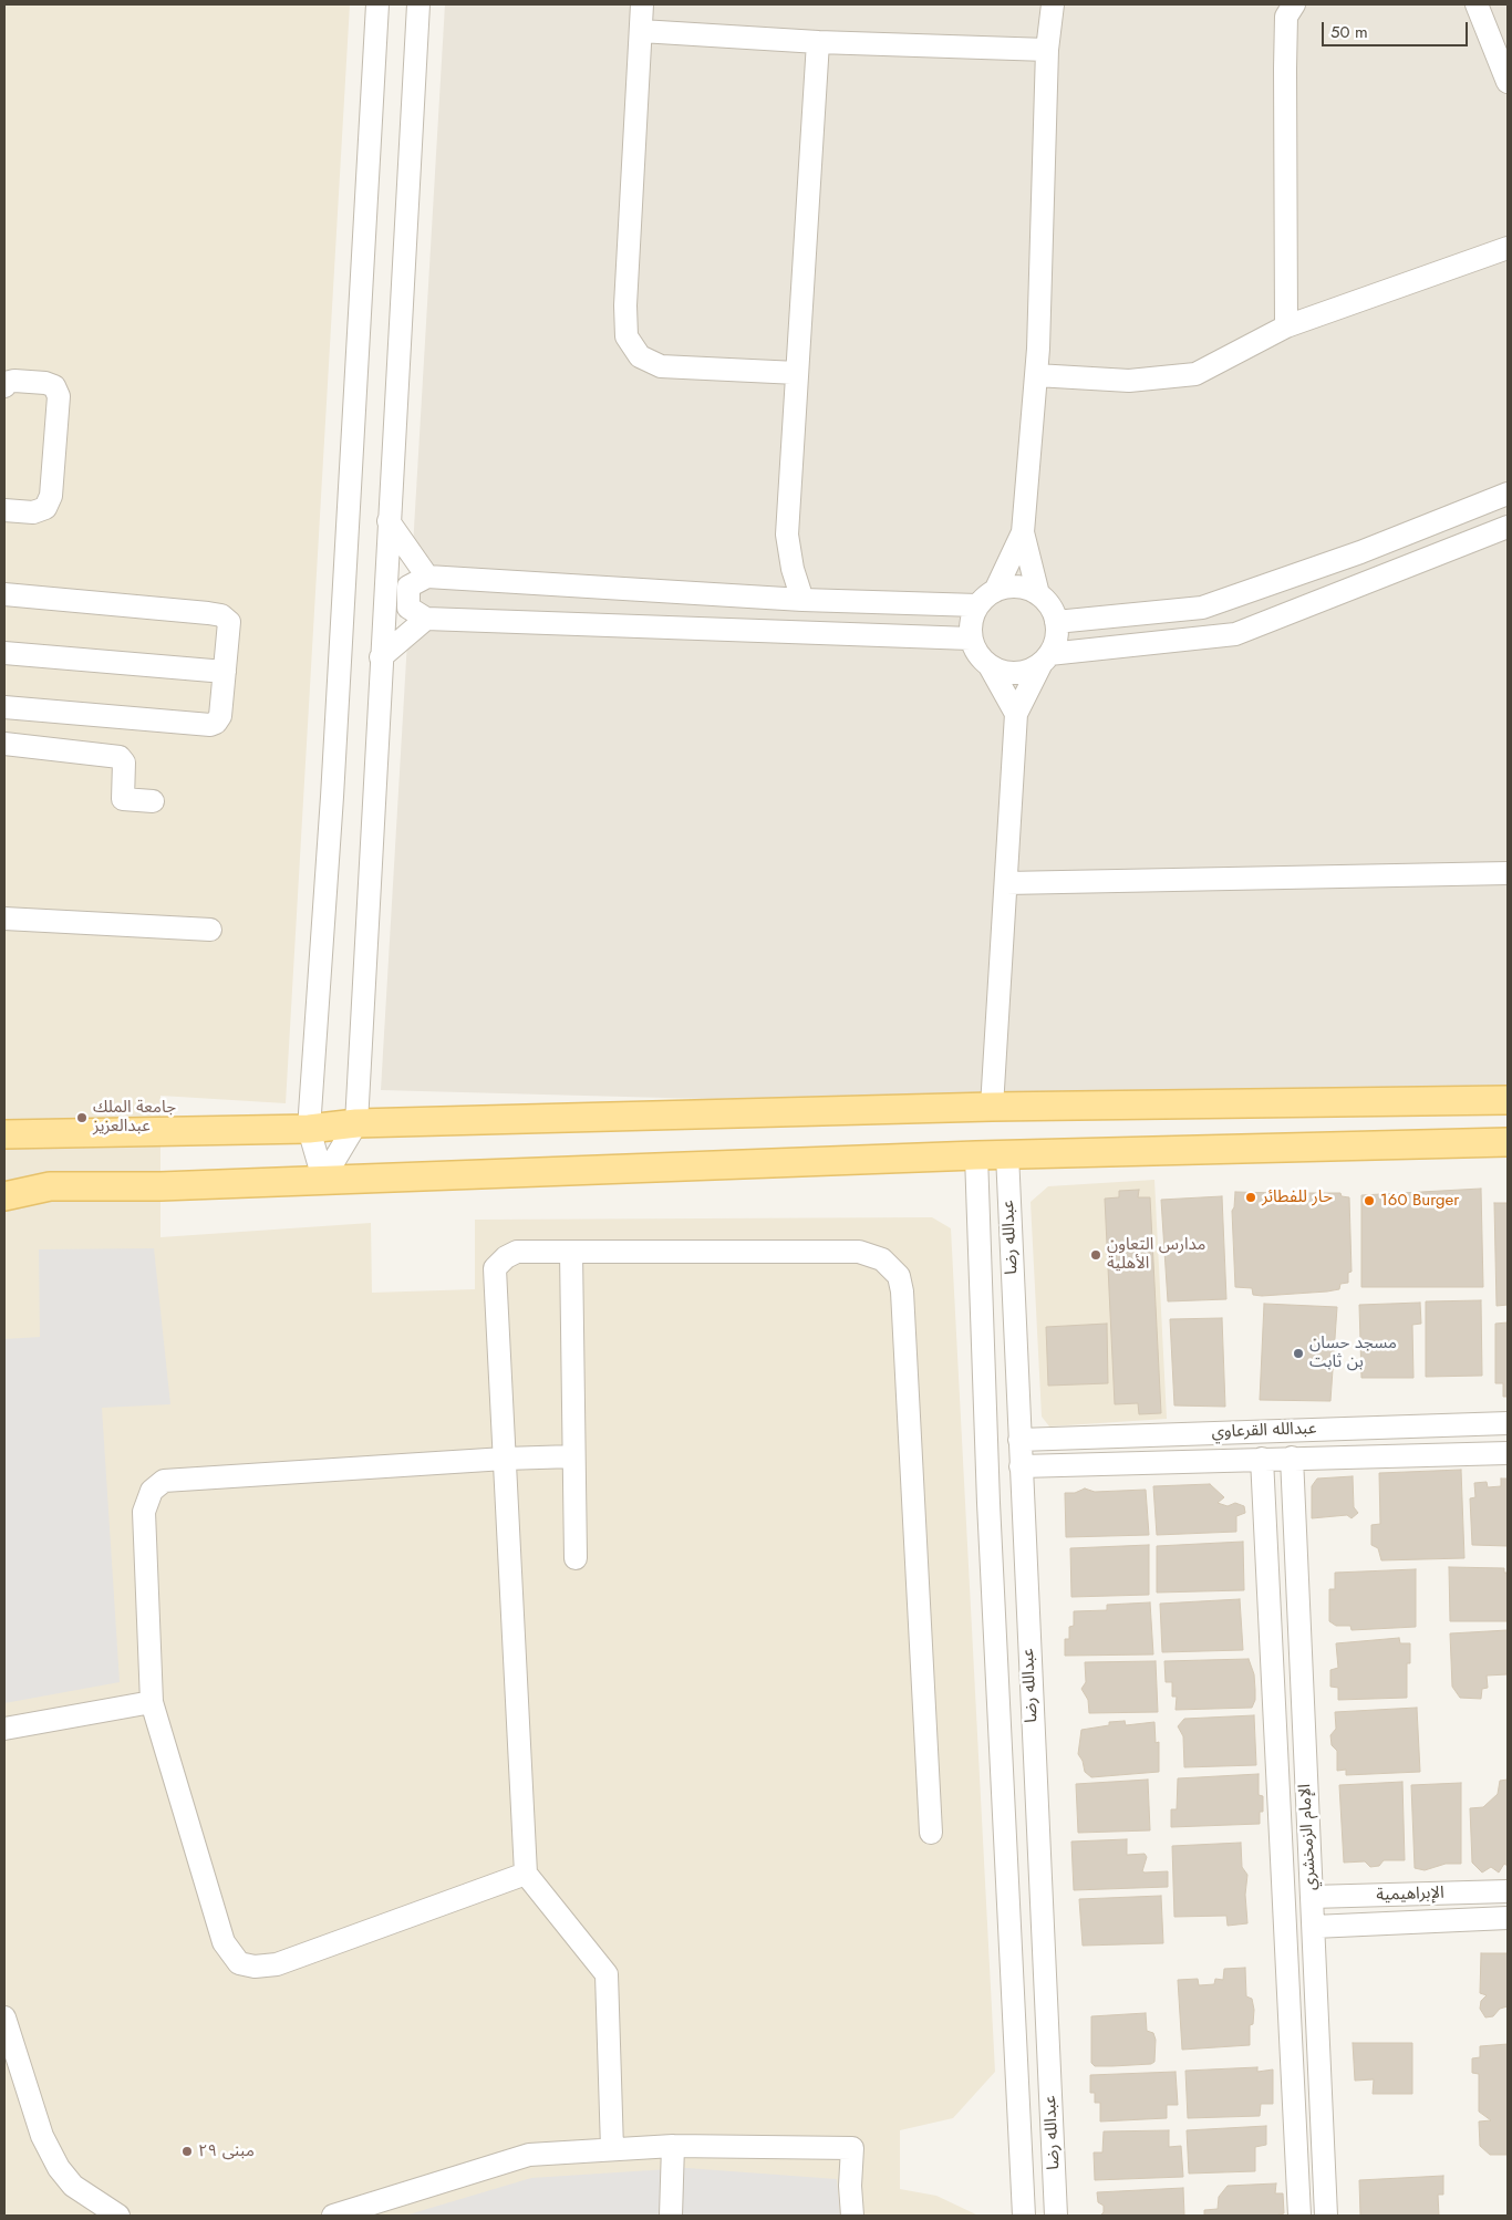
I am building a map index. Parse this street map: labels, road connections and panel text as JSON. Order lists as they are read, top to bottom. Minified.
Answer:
{"streets":{"street":["عبدالله رضا","عبدالله القرعاوي","الإمام الزمخشري","الإبراهيمية"]},"crossings":[["عبدالله رضا","عبدالله القرعاوي"],["عبدالله القرعاوي","الإمام الزمخشري"],["الإمام الزمخشري","الإبراهيمية"]],"places":["جامعة الملك عبدالعزيز","حار للفطائر","160 Burger","مدارس التعاون الأهلية","مسجد حسان بن ثابت","مبنى ٢٩"],"scale_bar":"50 m"}
